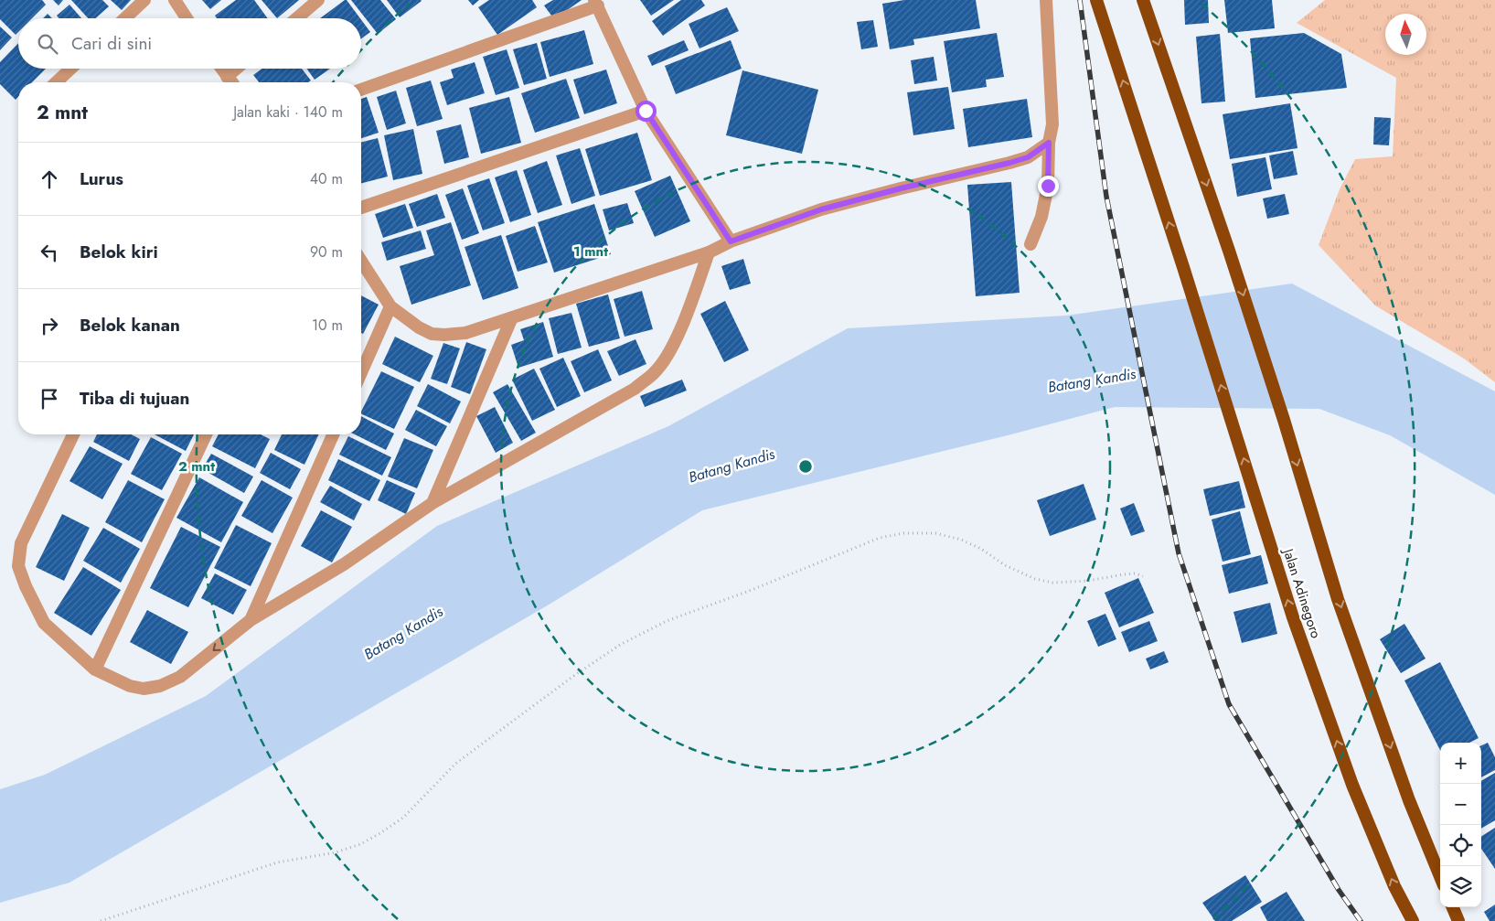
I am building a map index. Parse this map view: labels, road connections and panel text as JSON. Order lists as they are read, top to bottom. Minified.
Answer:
{"streets":{"highway":["Jalan Adinegoro"]},"water":["Batang Kandis"],"north":"top","page":{"search":"Cari di sini","heading":["2 mnt","Jalan kaki · 140 m"],"list":[["Lurus","40 m"],["Belok kiri","90 m"],["Belok kanan","10 m"],"Tiba di tujuan"],"map_buttons":["+","−"]},"rings":["1 mnt","2 mnt"]}
